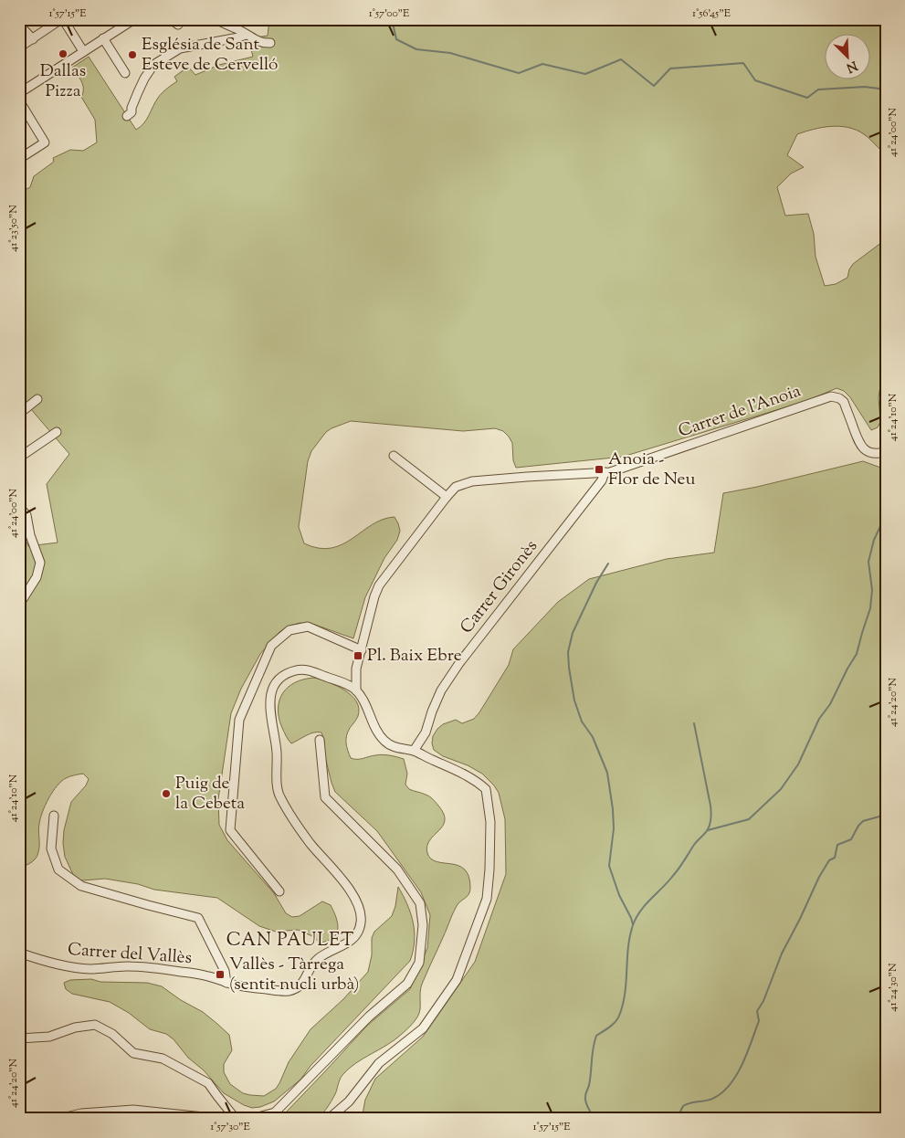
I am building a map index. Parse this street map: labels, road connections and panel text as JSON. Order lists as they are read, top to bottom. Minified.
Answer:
{"streets":{"street":["Carrer de l'Anoia","Carrer Gironès","Carrer del Vallès"]},"crossings":[["Carrer de l'Anoia","Carrer Gironès"],["Carrer de l'Anoia","Carrer del Vallès"]],"districts":["CAN PAULET"],"places":{"other":["Dallas Pizza","Església de Sant Esteve de Cervelló","Puig de la Cebeta"],"transit":["Anoia - Flor de Neu","Pl. Baix Ebre","Vallès - Tàrrega (sentit nucli urbà)"]},"north":"bottom right","coordinates":["1°57'15\"E","1°57'00\"E","1°56'45\"E","41°24'00\"N","41°23'50\"N","41°24'10\"N","41°24'20\"N","41°24'30\"N","1°57'30\"E"]}
